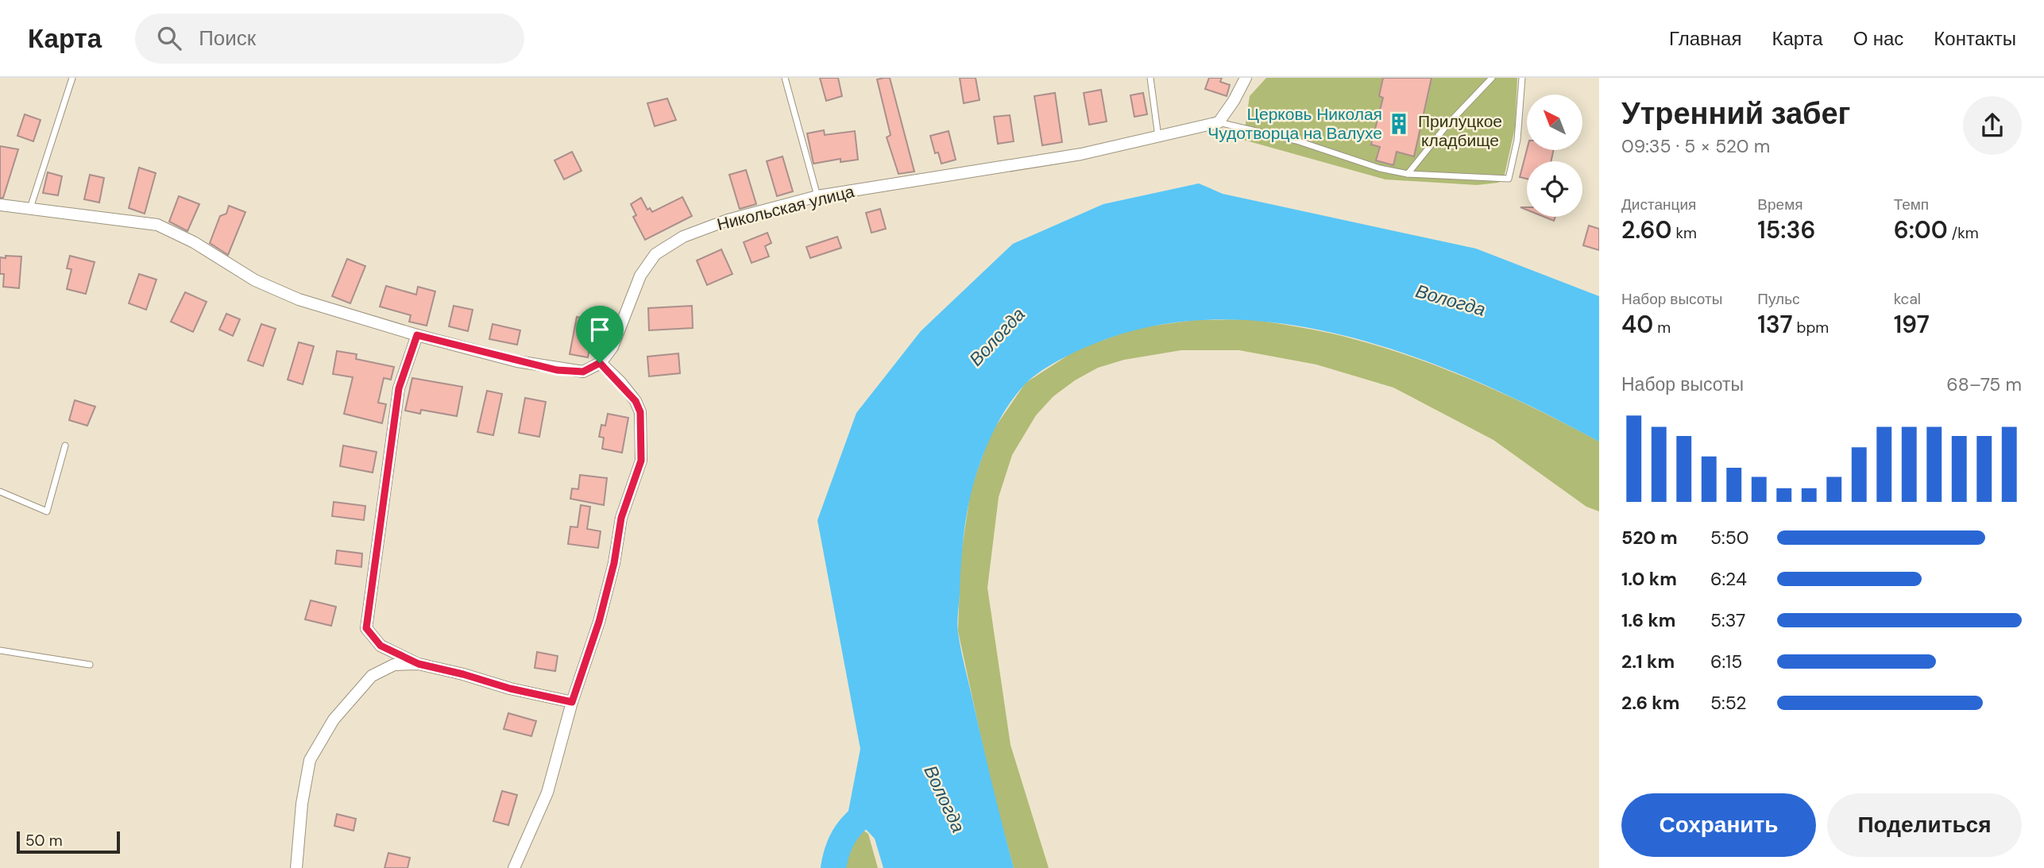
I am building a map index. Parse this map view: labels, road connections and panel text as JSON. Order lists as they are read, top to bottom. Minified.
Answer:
{"streets":{"street":["Никольская улица"]},"water":["Вологда"],"parks":["Прилуцкое кладбище"],"places":{"building":["Церковь Николая Чудотворца на Валухе"]},"scale_bar":"50 m","north":"top left","page":{"header":"Карта","search":"Поиск","nav":["Главная","Карта","О нас","Контакты"],"heading":["Утренний забег","09:35 · 5 × 520 m"],"stats":[["Дистанция","2.60 km"],["Время","15:36"],["Темп","6:00 /km"],["Набор высоты","40 m"],["Пульс","137 bpm"],["kcal","197"]],"chart":["Набор высоты","68–75 m"],"list":[{"name":"520 m","note":"5:50"},{"name":"1.0 km","note":"6:24"},{"name":"1.6 km","note":"5:37"},{"name":"2.1 km","note":"6:15"},{"name":"2.6 km","note":"5:52"}],"buttons":["Сохранить","Поделиться"],"scale":"50 m"}}
